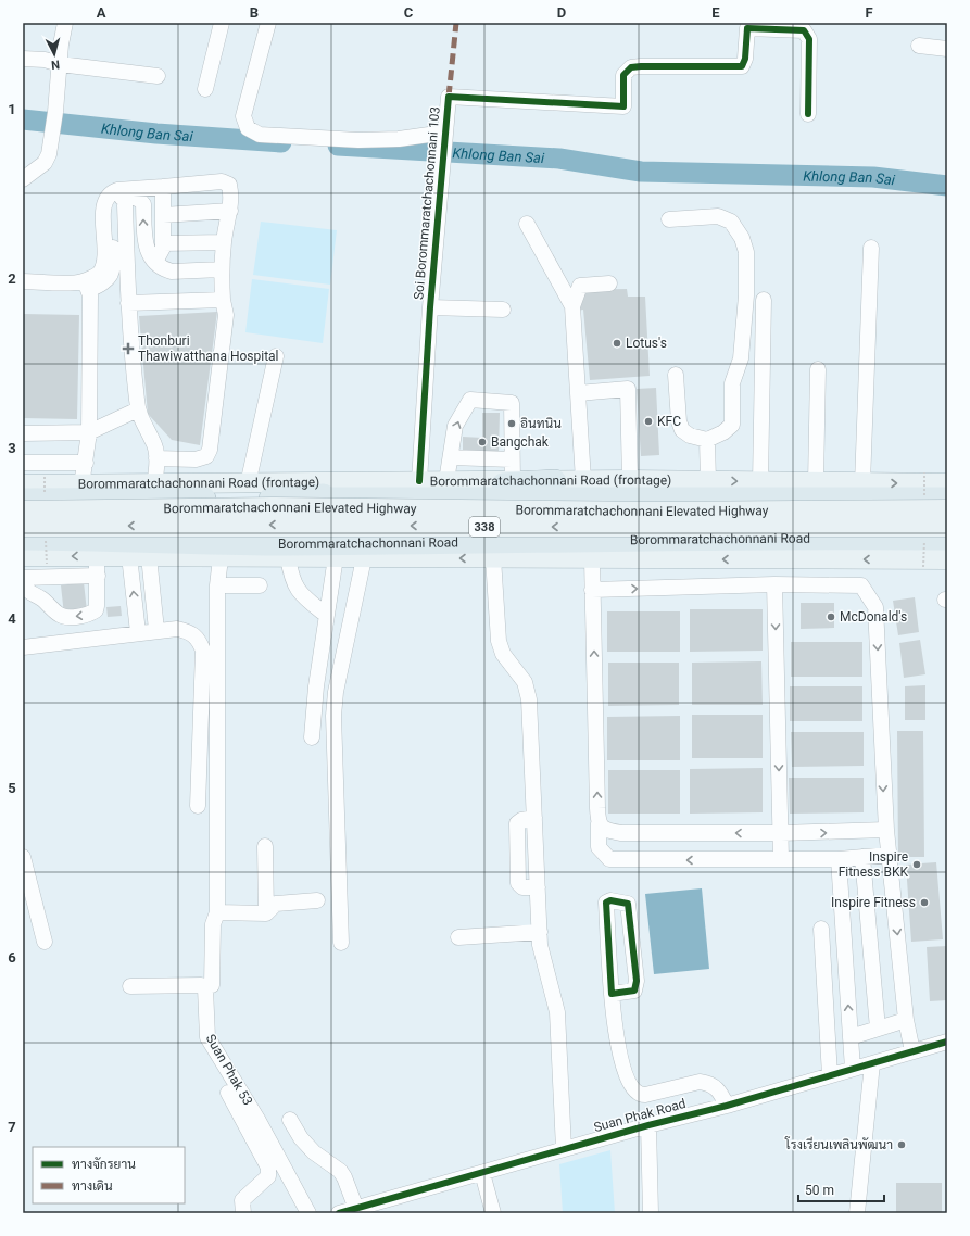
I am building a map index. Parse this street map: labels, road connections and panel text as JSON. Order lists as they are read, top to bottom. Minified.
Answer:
{"streets":{"highway":["338","Borommaratchachonnani Road"],"main road":["Borommaratchachonnani Road (frontage)","Borommaratchachonnani Elevated Highway"],"street":["Soi Borommaratchachonnani 103","Suan Phak 53","Suan Phak Road"]},"crossings":[["Soi Borommaratchachonnani 103","Borommaratchachonnani Road (frontage)"],["338","Borommaratchachonnani Road"]],"water":["Khlong Ban Sai"],"places":{"other":["Lotus's","KFC","อินทนิน","Bangchak","McDonald's","Inspire Fitness BKK","Inspire Fitness","โรงเรียนเพลินพัฒนา"],"health":["Thonburi Thawiwatthana Hospital"]},"legend":["ทางจักรยาน","ทางเดิน"],"scale_bar":"50 m","north":"bottom","grid":{"columns":["A","B","C","D","E","F"],"rows":["1","2","3","4","5","6","7"]}}
